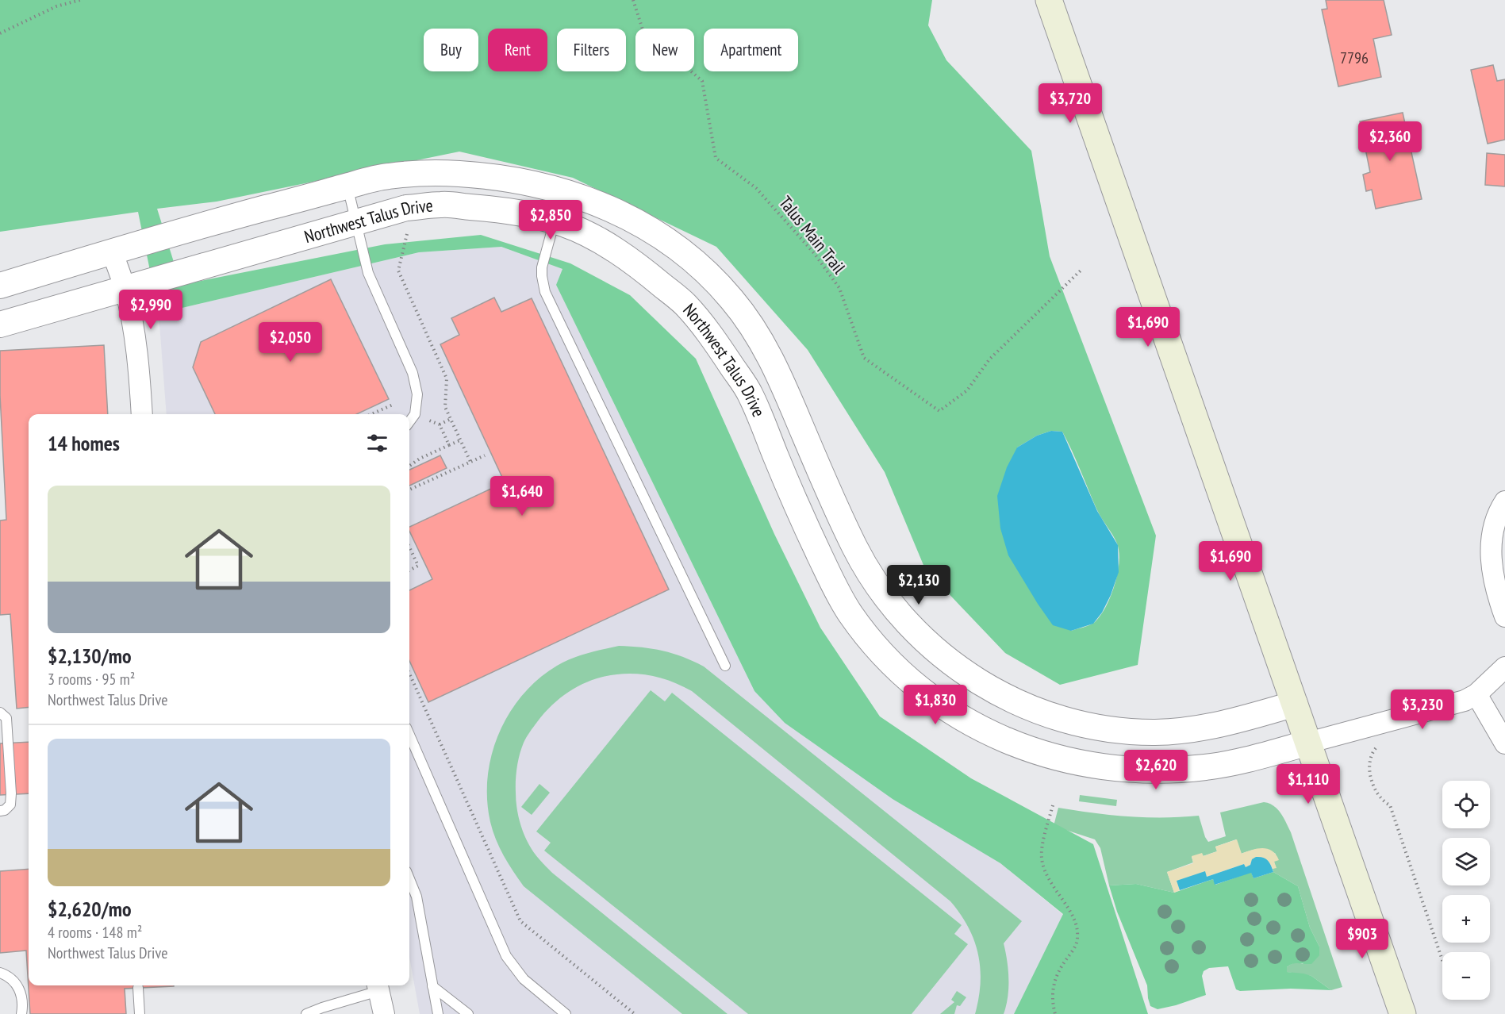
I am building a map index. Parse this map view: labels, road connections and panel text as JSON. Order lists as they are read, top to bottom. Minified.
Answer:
{"streets":{"street":["Northwest Talus Drive"],"path":["Talus Main Trail"]},"house_numbers":["7796"],"page":{"chip":["Buy","Rent","Filters","New","Apartment"],"price":["$3,720","$2,360","$2,850","$2,990","$1,690","$2,050","$1,640","$1,690","$2,130","$1,830","$3,230","$2,620","$1,110","$903"],"heading":"14 homes","list":[{"name":"$2,130/mo","note":"3 rooms · 95 m² · Northwest Talus Drive"},{"name":"$2,620/mo","note":"4 rooms · 148 m² · Northwest Talus Drive"}],"map_buttons":["+","−"]}}
